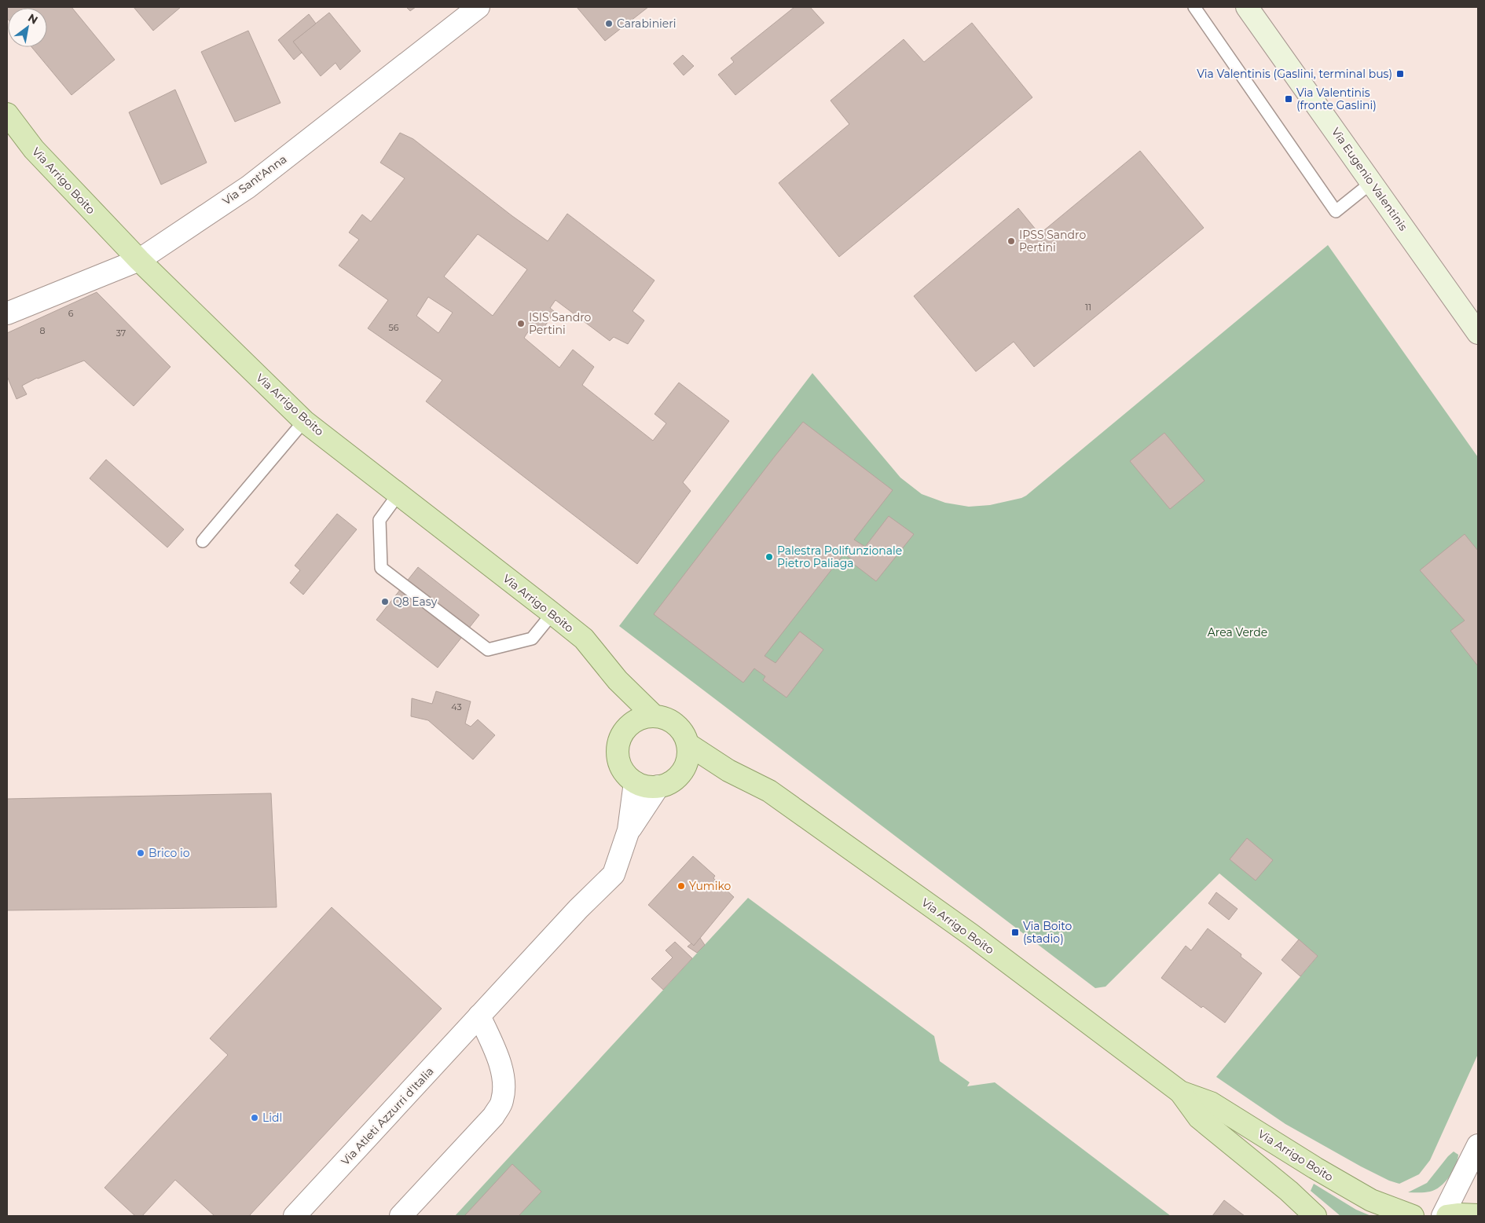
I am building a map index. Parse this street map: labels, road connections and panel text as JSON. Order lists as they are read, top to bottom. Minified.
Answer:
{"streets":{"main road":["Via Eugenio Valentinis","Via Arrigo Boito"],"street":["Via Sant'Anna","Via Atleti Azzurri d'Italia"]},"crossings":[["Via Sant'Anna","Via Arrigo Boito"],["Via Arrigo Boito","Via Atleti Azzurri d'Italia"]],"parks":["Area Verde"],"places":{"other":["Carabinieri","IPSS Sandro Pertini","ISIS Sandro Pertini","Palestra Polifunzionale Pietro Paliaga","Q8 Easy","Brico io","Yumiko","Lidl"],"transit":["Via Valentinis (Gaslini, terminal bus)","Via Valentinis (fronte Gaslini)","Via Boito (stadio)"]},"house_numbers":["11","6","56","8","37","43"],"north":"top right"}
